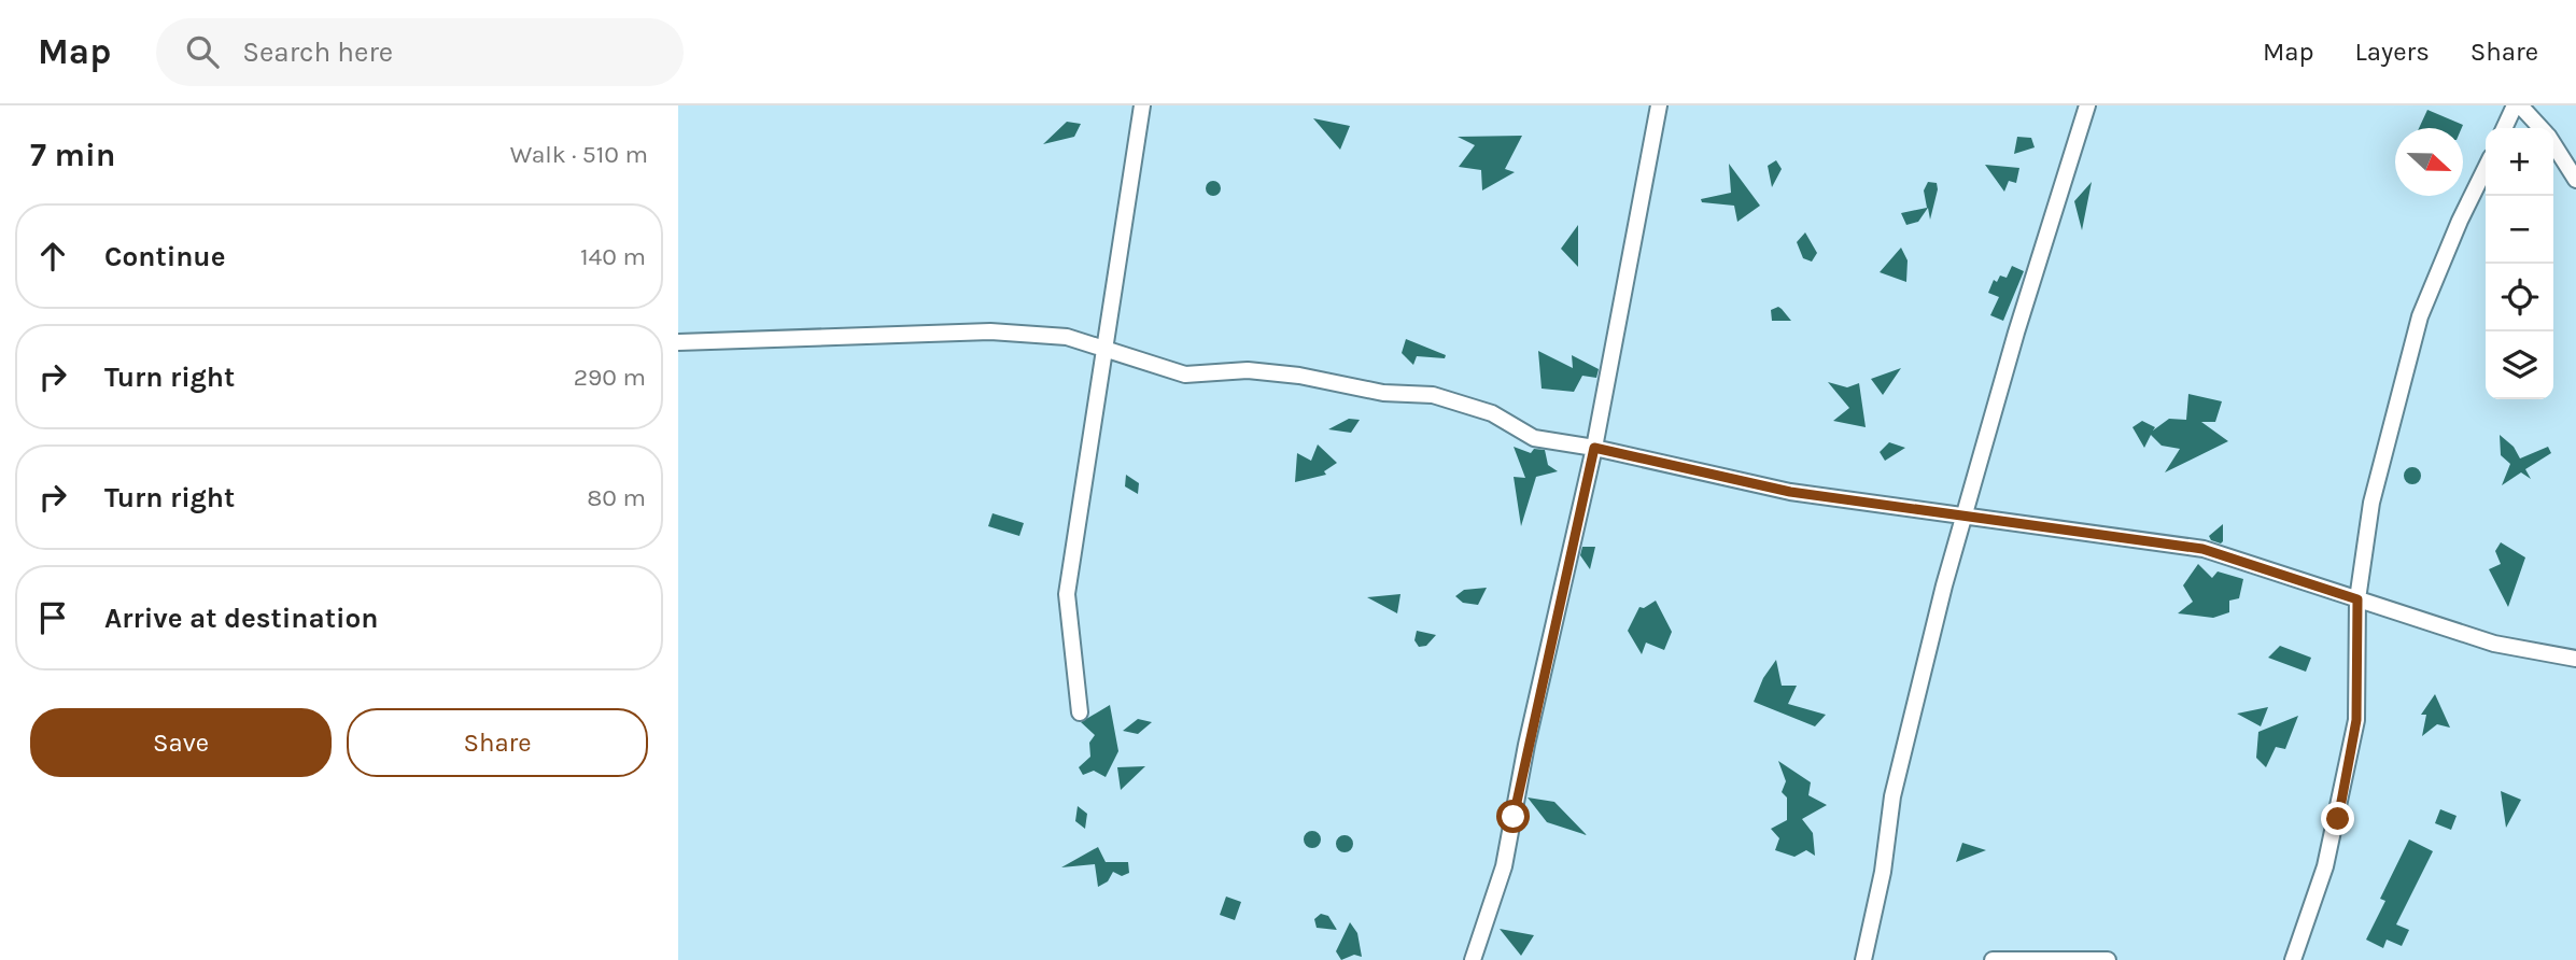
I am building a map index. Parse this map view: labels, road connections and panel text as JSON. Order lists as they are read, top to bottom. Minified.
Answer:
{"north":"right","page":{"header":"Map","search":"Search here","nav":["Map","Layers","Share"],"heading":["7 min","Walk · 510 m"],"map_buttons":["+","−"],"list":[["Continue","140 m"],["Turn right","290 m"],["Turn right","80 m"],"Arrive at destination"],"buttons":["Save","Share"]}}
